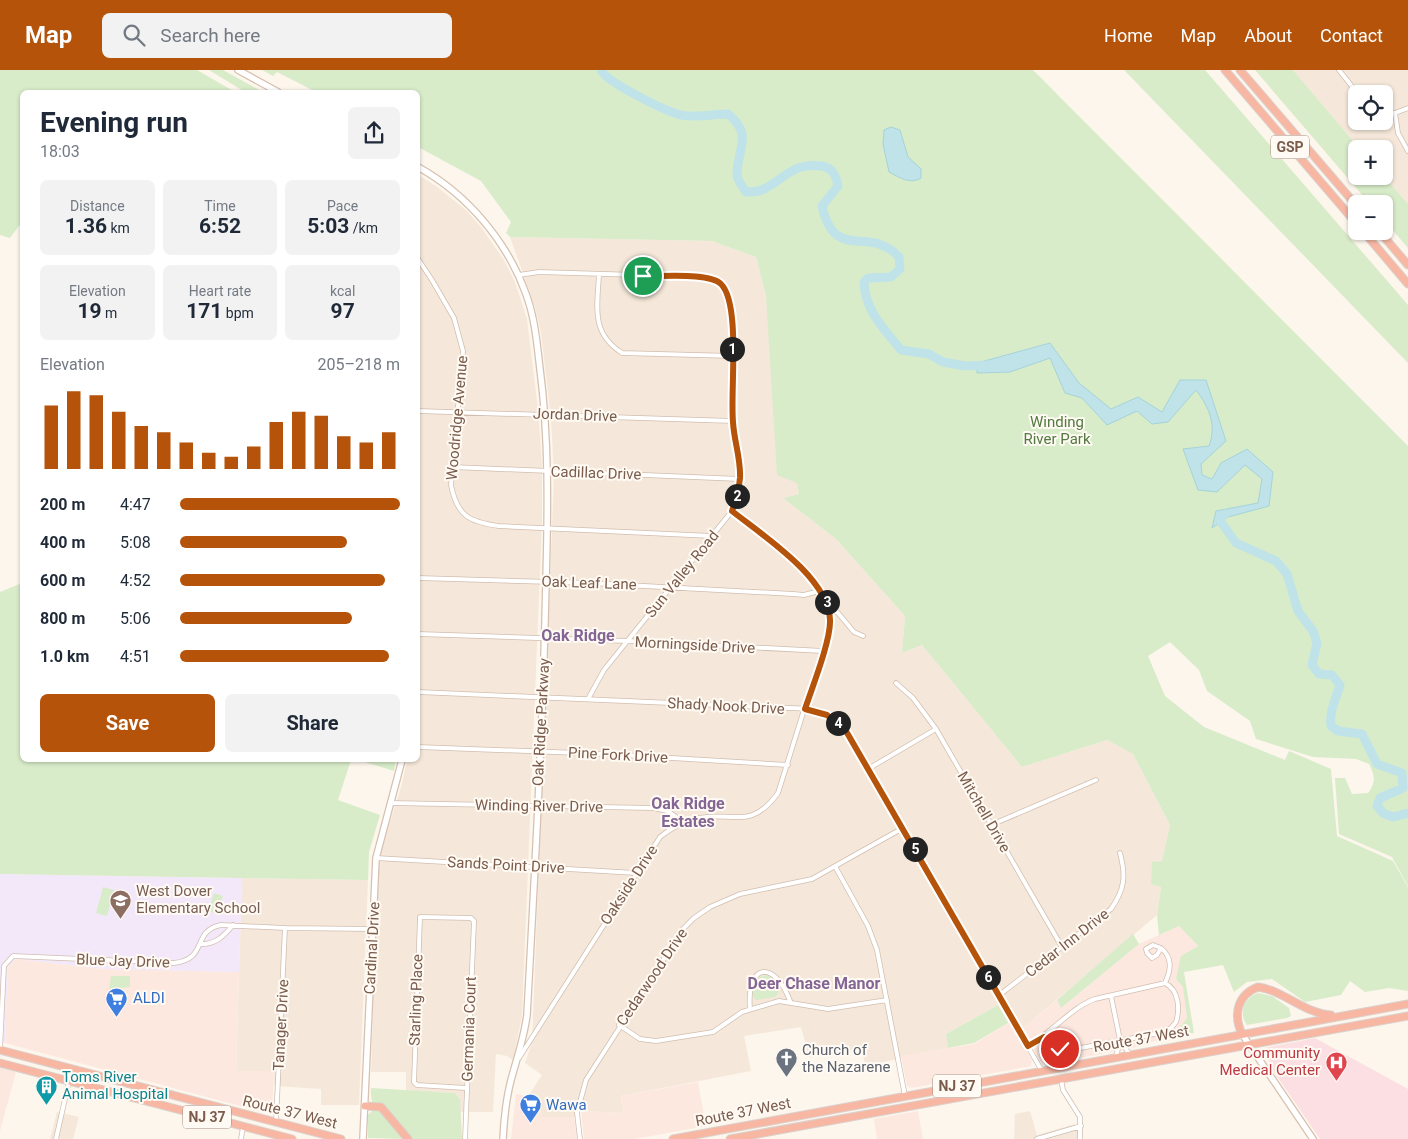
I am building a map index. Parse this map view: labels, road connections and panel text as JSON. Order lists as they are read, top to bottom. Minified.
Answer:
{"streets":{"highway":["GSP","Route 37 West","NJ 37"],"main road":["Oak Ridge Parkway","Cardinal Drive"],"street":["Jordan Drive","Woodridge Avenue","Cadillac Drive","Sun Valley Road","Oak Leaf Lane","Morningside Drive","Shady Nook Drive","Pine Fork Drive","Winding River Drive","Mitchell Drive","Sands Point Drive","Oakside Drive","Cedar Inn Drive","Blue Jay Drive","Cedarwood Drive","Starling Place","Tanager Drive","Germania Court"]},"crossings":[["Jordan Drive","Woodridge Avenue"],["Jordan Drive","Sun Valley Road"],["Jordan Drive","Oak Ridge Parkway"],["Woodridge Avenue","Cadillac Drive"],["Woodridge Avenue","Sun Valley Road"],["Woodridge Avenue","Oak Ridge Parkway"],["Cadillac Drive","Sun Valley Road"],["Cadillac Drive","Oak Ridge Parkway"],["Sun Valley Road","Oak Leaf Lane"],["Sun Valley Road","Morningside Drive"],["Sun Valley Road","Shady Nook Drive"],["Sun Valley Road","Oak Ridge Parkway"],["Oak Leaf Lane","Oak Ridge Parkway"],["Morningside Drive","Oak Ridge Parkway"],["Morningside Drive","Oakside Drive"],["Shady Nook Drive","Oak Ridge Parkway"],["Shady Nook Drive","Oakside Drive"],["Shady Nook Drive","Cedar Inn Drive"],["Shady Nook Drive","Cedarwood Drive"],["Shady Nook Drive","Route 37 West"],["Oak Ridge Parkway","Pine Fork Drive"],["Oak Ridge Parkway","Winding River Drive"],["Oak Ridge Parkway","Sands Point Drive"],["Oak Ridge Parkway","Oakside Drive"],["Pine Fork Drive","Oakside Drive"],["Winding River Drive","Oakside Drive"],["Winding River Drive","Cardinal Drive"],["Mitchell Drive","Cedar Inn Drive"],["Sands Point Drive","Oakside Drive"],["Sands Point Drive","Cardinal Drive"],["Cardinal Drive","Blue Jay Drive"],["Blue Jay Drive","Tanager Drive"],["Blue Jay Drive","Route 37 West"],["Starling Place","Germania Court"],["Tanager Drive","Route 37 West"]],"districts":["Oak Ridge","Oak Ridge Estates","Deer Chase Manor"],"parks":["Winding River Park"],"places":{"school or university":["West Dover Elementary School"],"supermarket":["ALDI","Wawa"],"church":["Church of the Nazarene"],"hospital":["Community Medical Center"],"building":["Toms River Animal Hospital"]},"page":{"header":"Map","search":"Search here","nav":["Home","Map","About","Contact"],"map_buttons":["+","−"],"heading":["Evening run","18:03"],"stats":[["Distance","1.36 km"],["Time","6:52"],["Pace","5:03 /km"],["Elevation","19 m"],["Heart rate","171 bpm"],["kcal","97"]],"pins":["1","2","3","4","5","6"],"chart":["Elevation","205–218 m"],"list":[{"name":"200 m","note":"4:47"},{"name":"400 m","note":"5:08"},{"name":"600 m","note":"4:52"},{"name":"800 m","note":"5:06"},{"name":"1.0 km","note":"4:51"}],"buttons":["Save","Share"]}}
